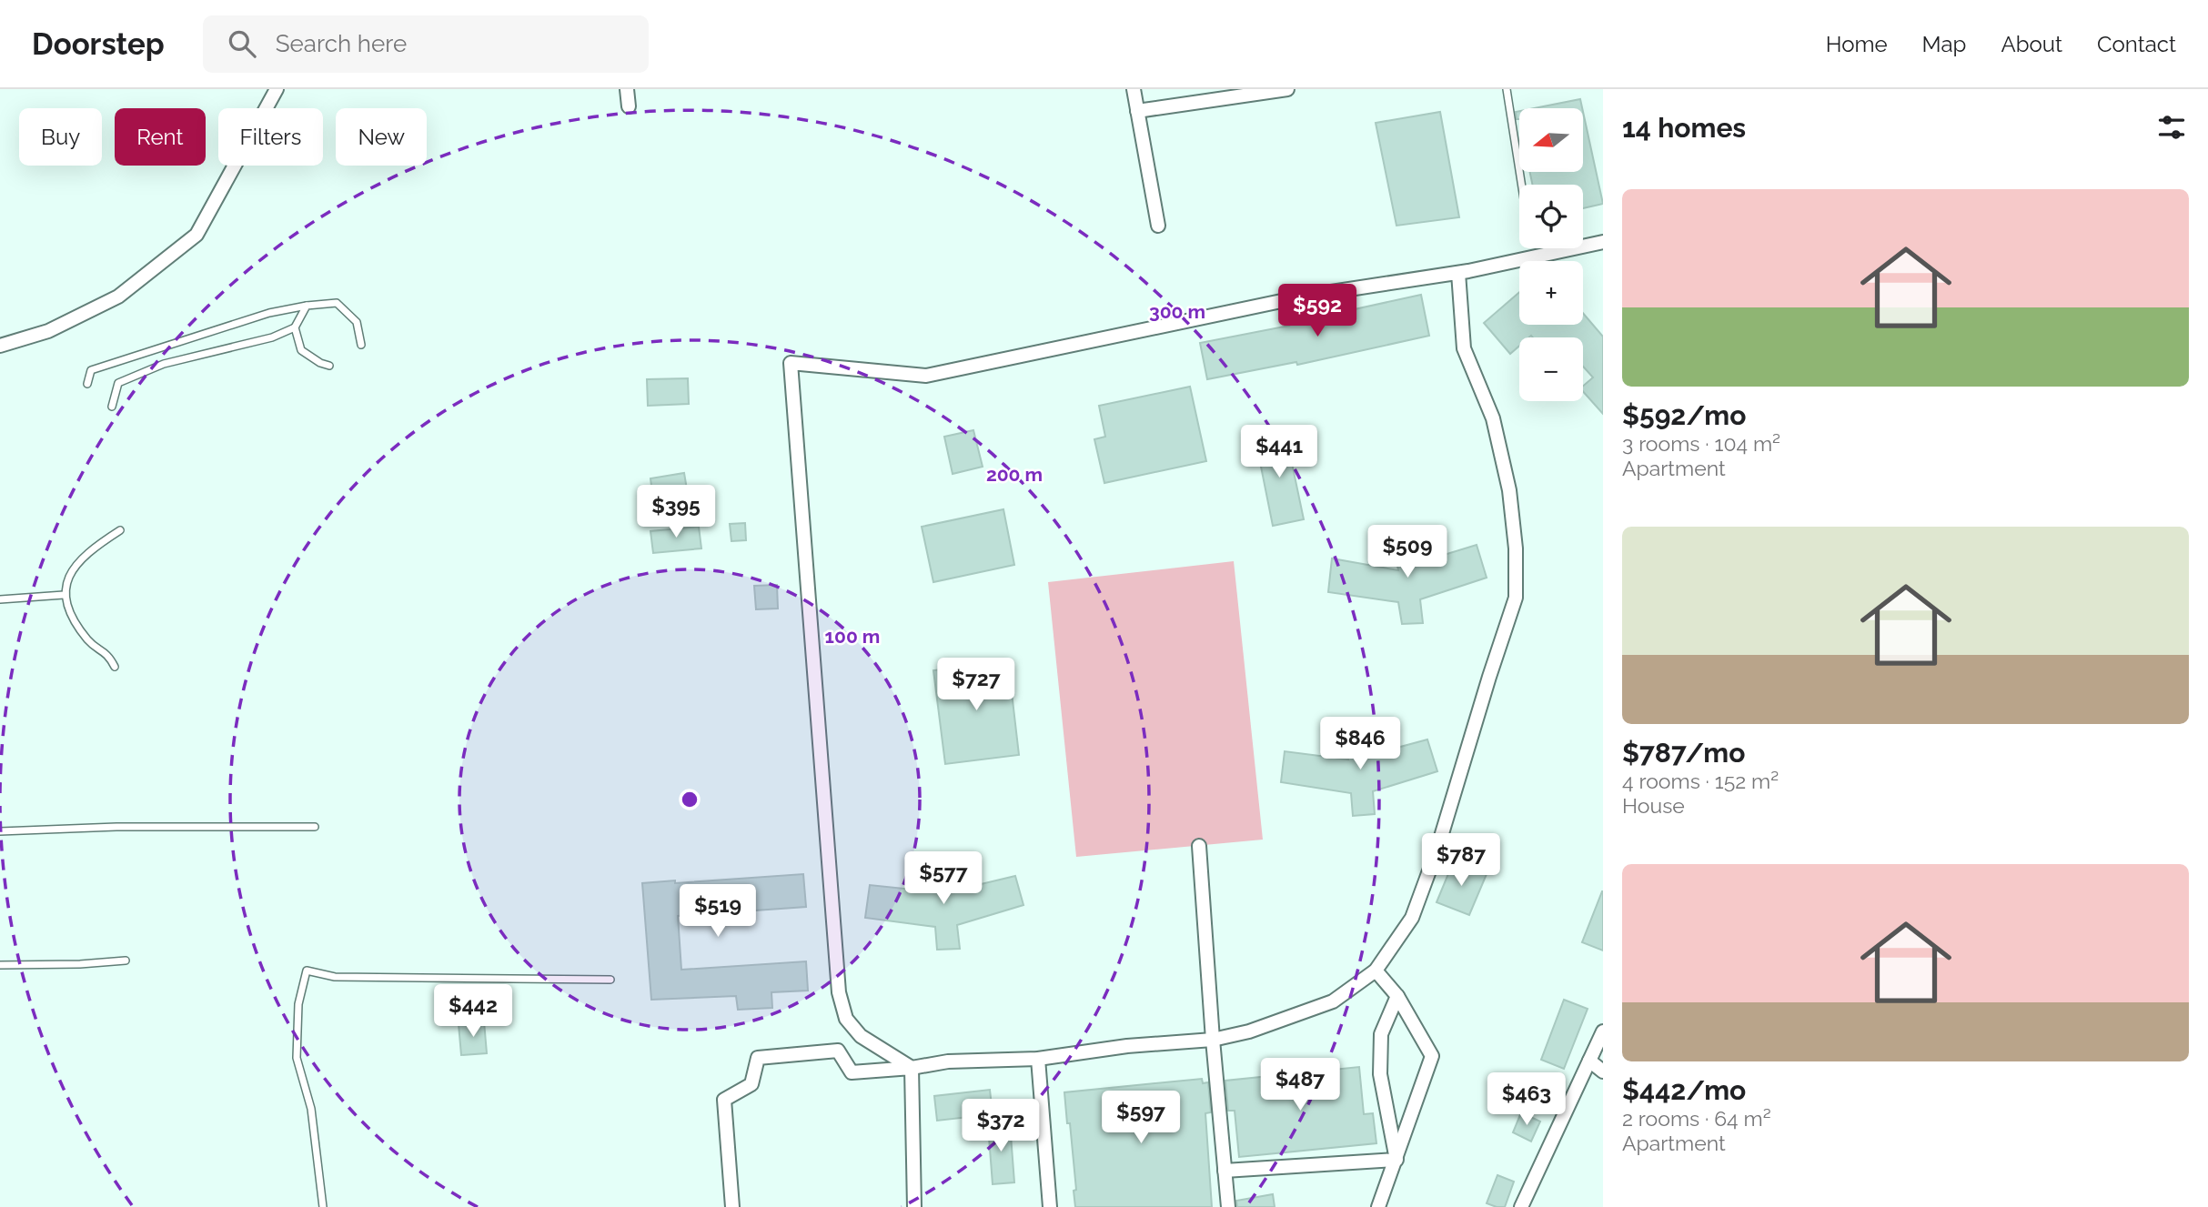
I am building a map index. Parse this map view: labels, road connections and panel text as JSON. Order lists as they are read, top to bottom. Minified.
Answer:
{"north":"left","page":{"header":"Doorstep","search":"Search here","nav":["Home","Map","About","Contact"],"heading":"14 homes","map_buttons":["+","−"],"chip":["Buy","Rent","Filters","New"],"list":[{"name":"$592/mo","note":"3 rooms · 104 m² · Apartment"},{"name":"$787/mo","note":"4 rooms · 152 m² · House"},{"name":"$442/mo","note":"2 rooms · 64 m² · Apartment"}],"price":["$592","$441","$395","$509","$727","$846","$787","$577","$519","$442","$487","$463","$597","$372"]},"rings":["300 m","200 m","100 m"]}
